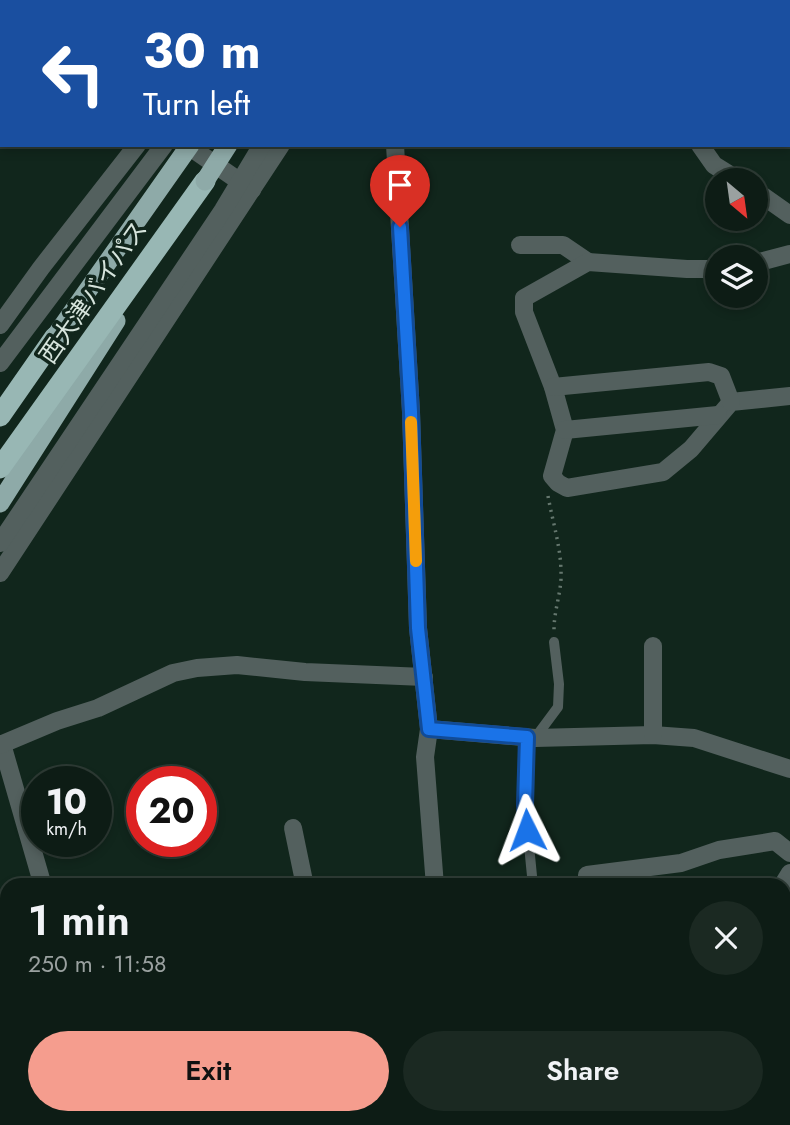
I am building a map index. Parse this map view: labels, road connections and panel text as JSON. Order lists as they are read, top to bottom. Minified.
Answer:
{"streets":{"highway":["西大津バイパス"]},"north":"bottom right","page":{"turn":["30 m","Turn left"],"speed":"10 km/h","limit":"20","heading":["1 min","250 m · 11:58"],"buttons":["Exit","Share"]}}
